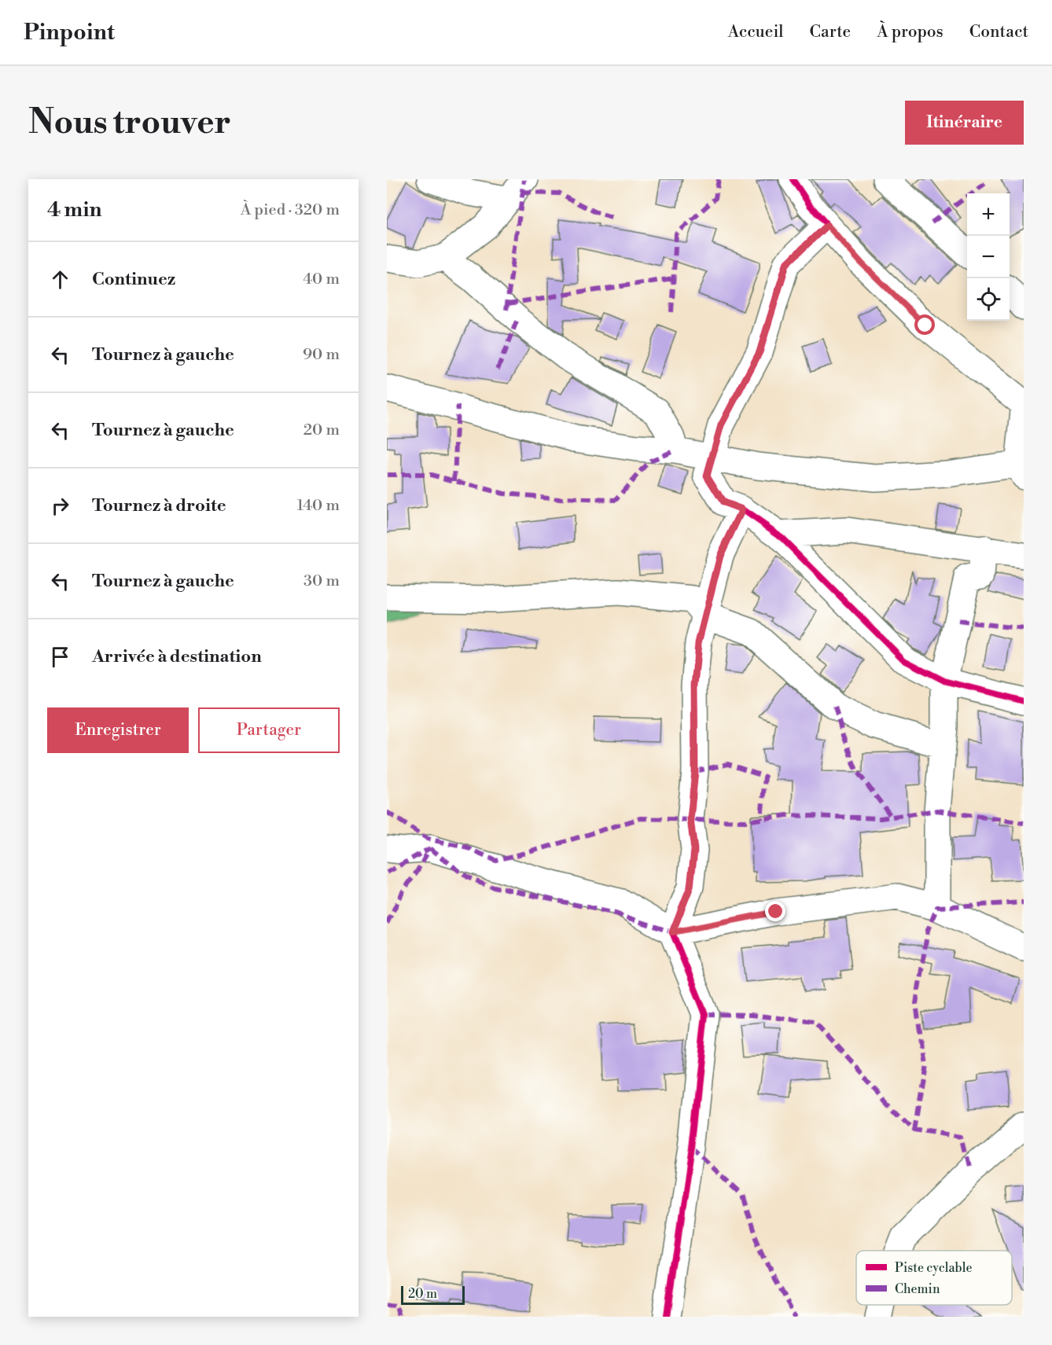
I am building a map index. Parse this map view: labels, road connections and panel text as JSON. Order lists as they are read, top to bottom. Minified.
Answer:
{"legend":["Piste cyclable","Chemin"],"scale_bar":"20 m","page":{"header":"Pinpoint","nav":["Accueil","Carte","À propos","Contact"],"buttons":["Itinéraire",["Enregistrer","Partager"]],"title":"Nous trouver","heading":["4 min","À pied · 320 m"],"map_buttons":["+","−"],"list":[["Continuez","40 m"],["Tournez à gauche","90 m"],["Tournez à gauche","20 m"],["Tournez à droite","140 m"],["Tournez à gauche","30 m"],"Arrivée à destination"],"scale":"20 m"}}
